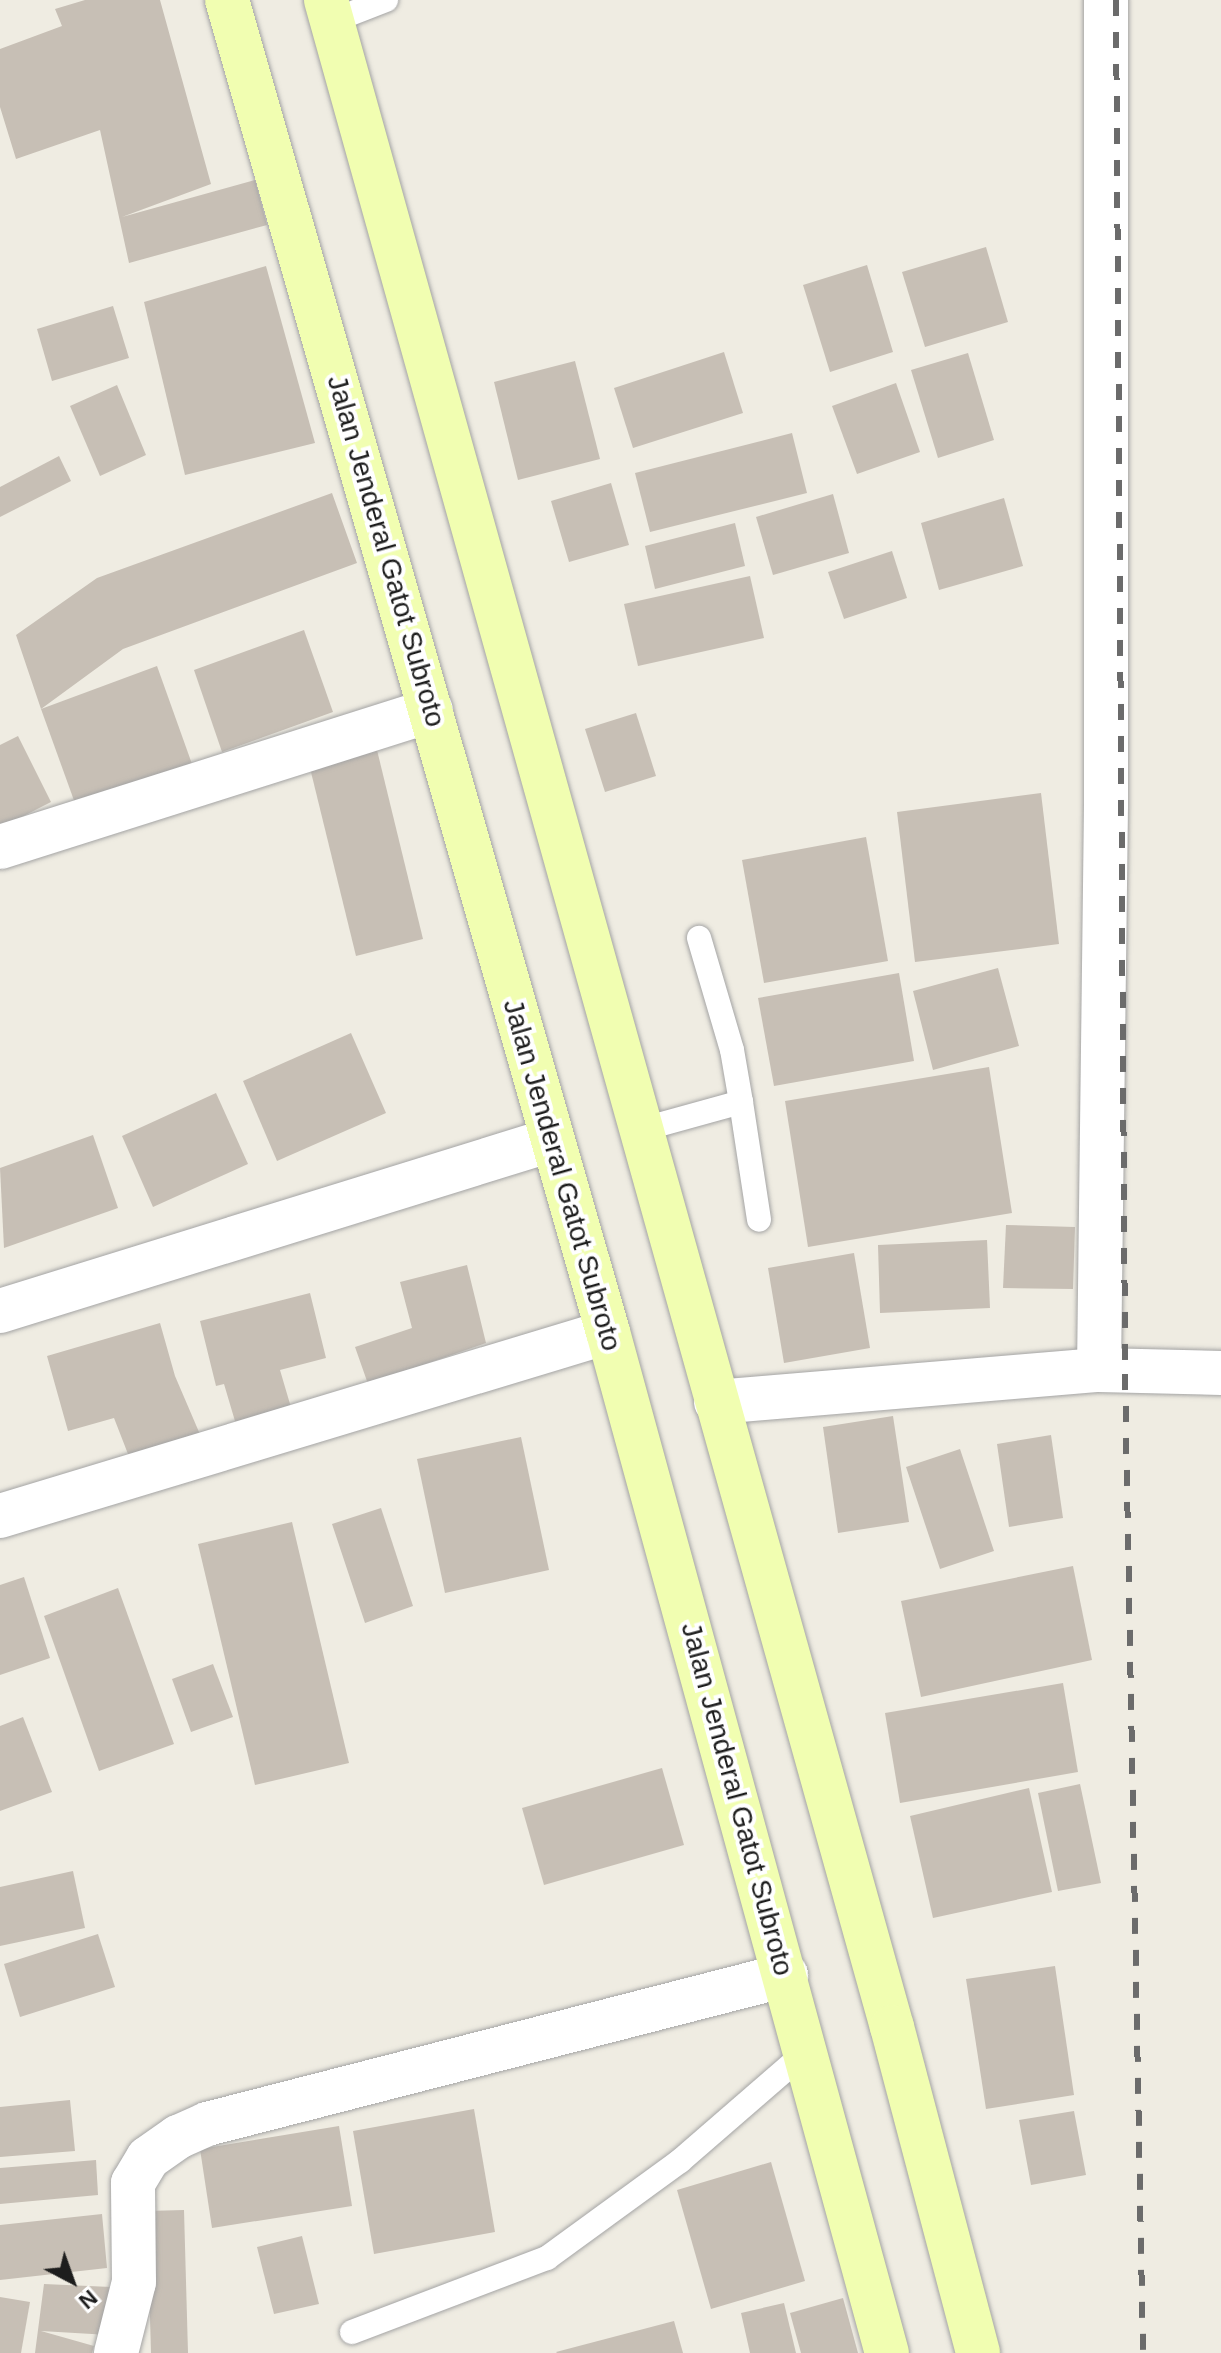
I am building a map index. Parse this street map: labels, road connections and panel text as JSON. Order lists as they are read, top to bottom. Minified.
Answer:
{"streets":{"main road":["Jalan Jenderal Gatot Subroto"]},"north":"bottom right"}
